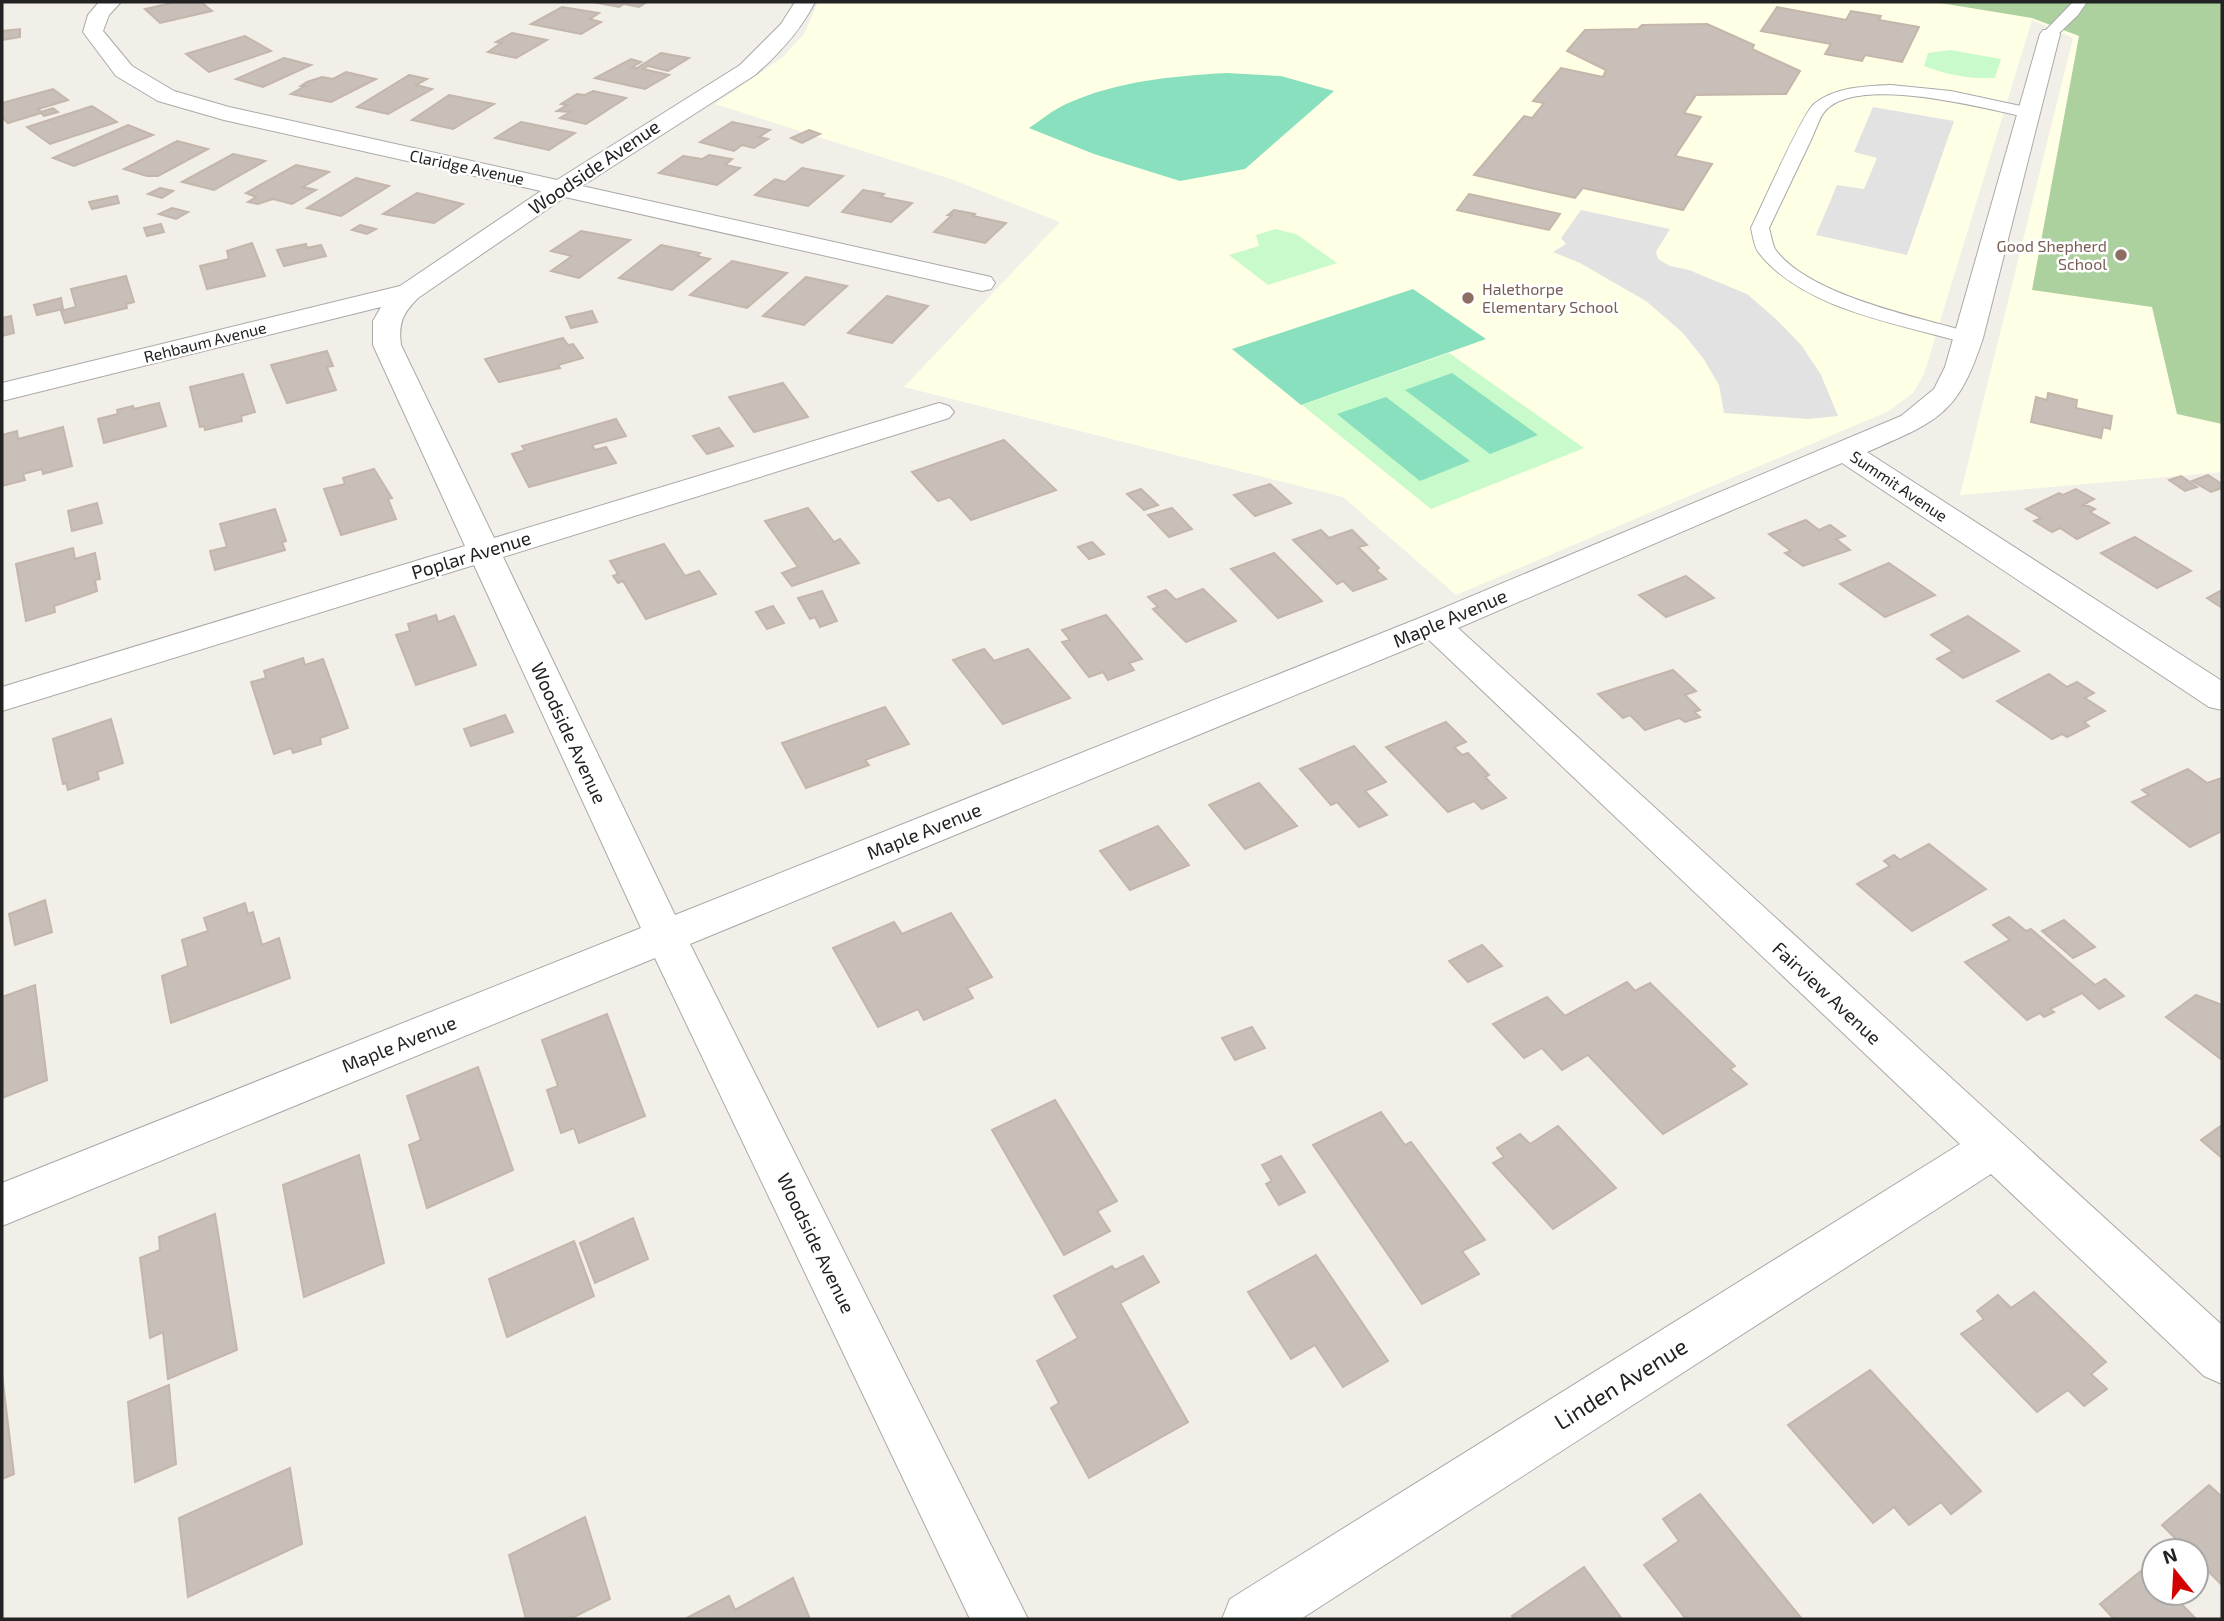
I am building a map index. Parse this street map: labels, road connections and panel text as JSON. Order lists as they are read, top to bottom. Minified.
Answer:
{"streets":{"street":["Claridge Avenue","Woodside Avenue","Rehbaum Avenue","Summit Avenue","Poplar Avenue","Maple Avenue","Fairview Avenue","Linden Avenue"]},"crossings":[["Claridge Avenue","Woodside Avenue"],["Woodside Avenue","Rehbaum Avenue"],["Woodside Avenue","Poplar Avenue"],["Woodside Avenue","Maple Avenue"],["Summit Avenue","Maple Avenue"],["Maple Avenue","Fairview Avenue"],["Fairview Avenue","Linden Avenue"]],"places":["Good Shepherd School","Halethorpe Elementary School"],"north":"top"}
